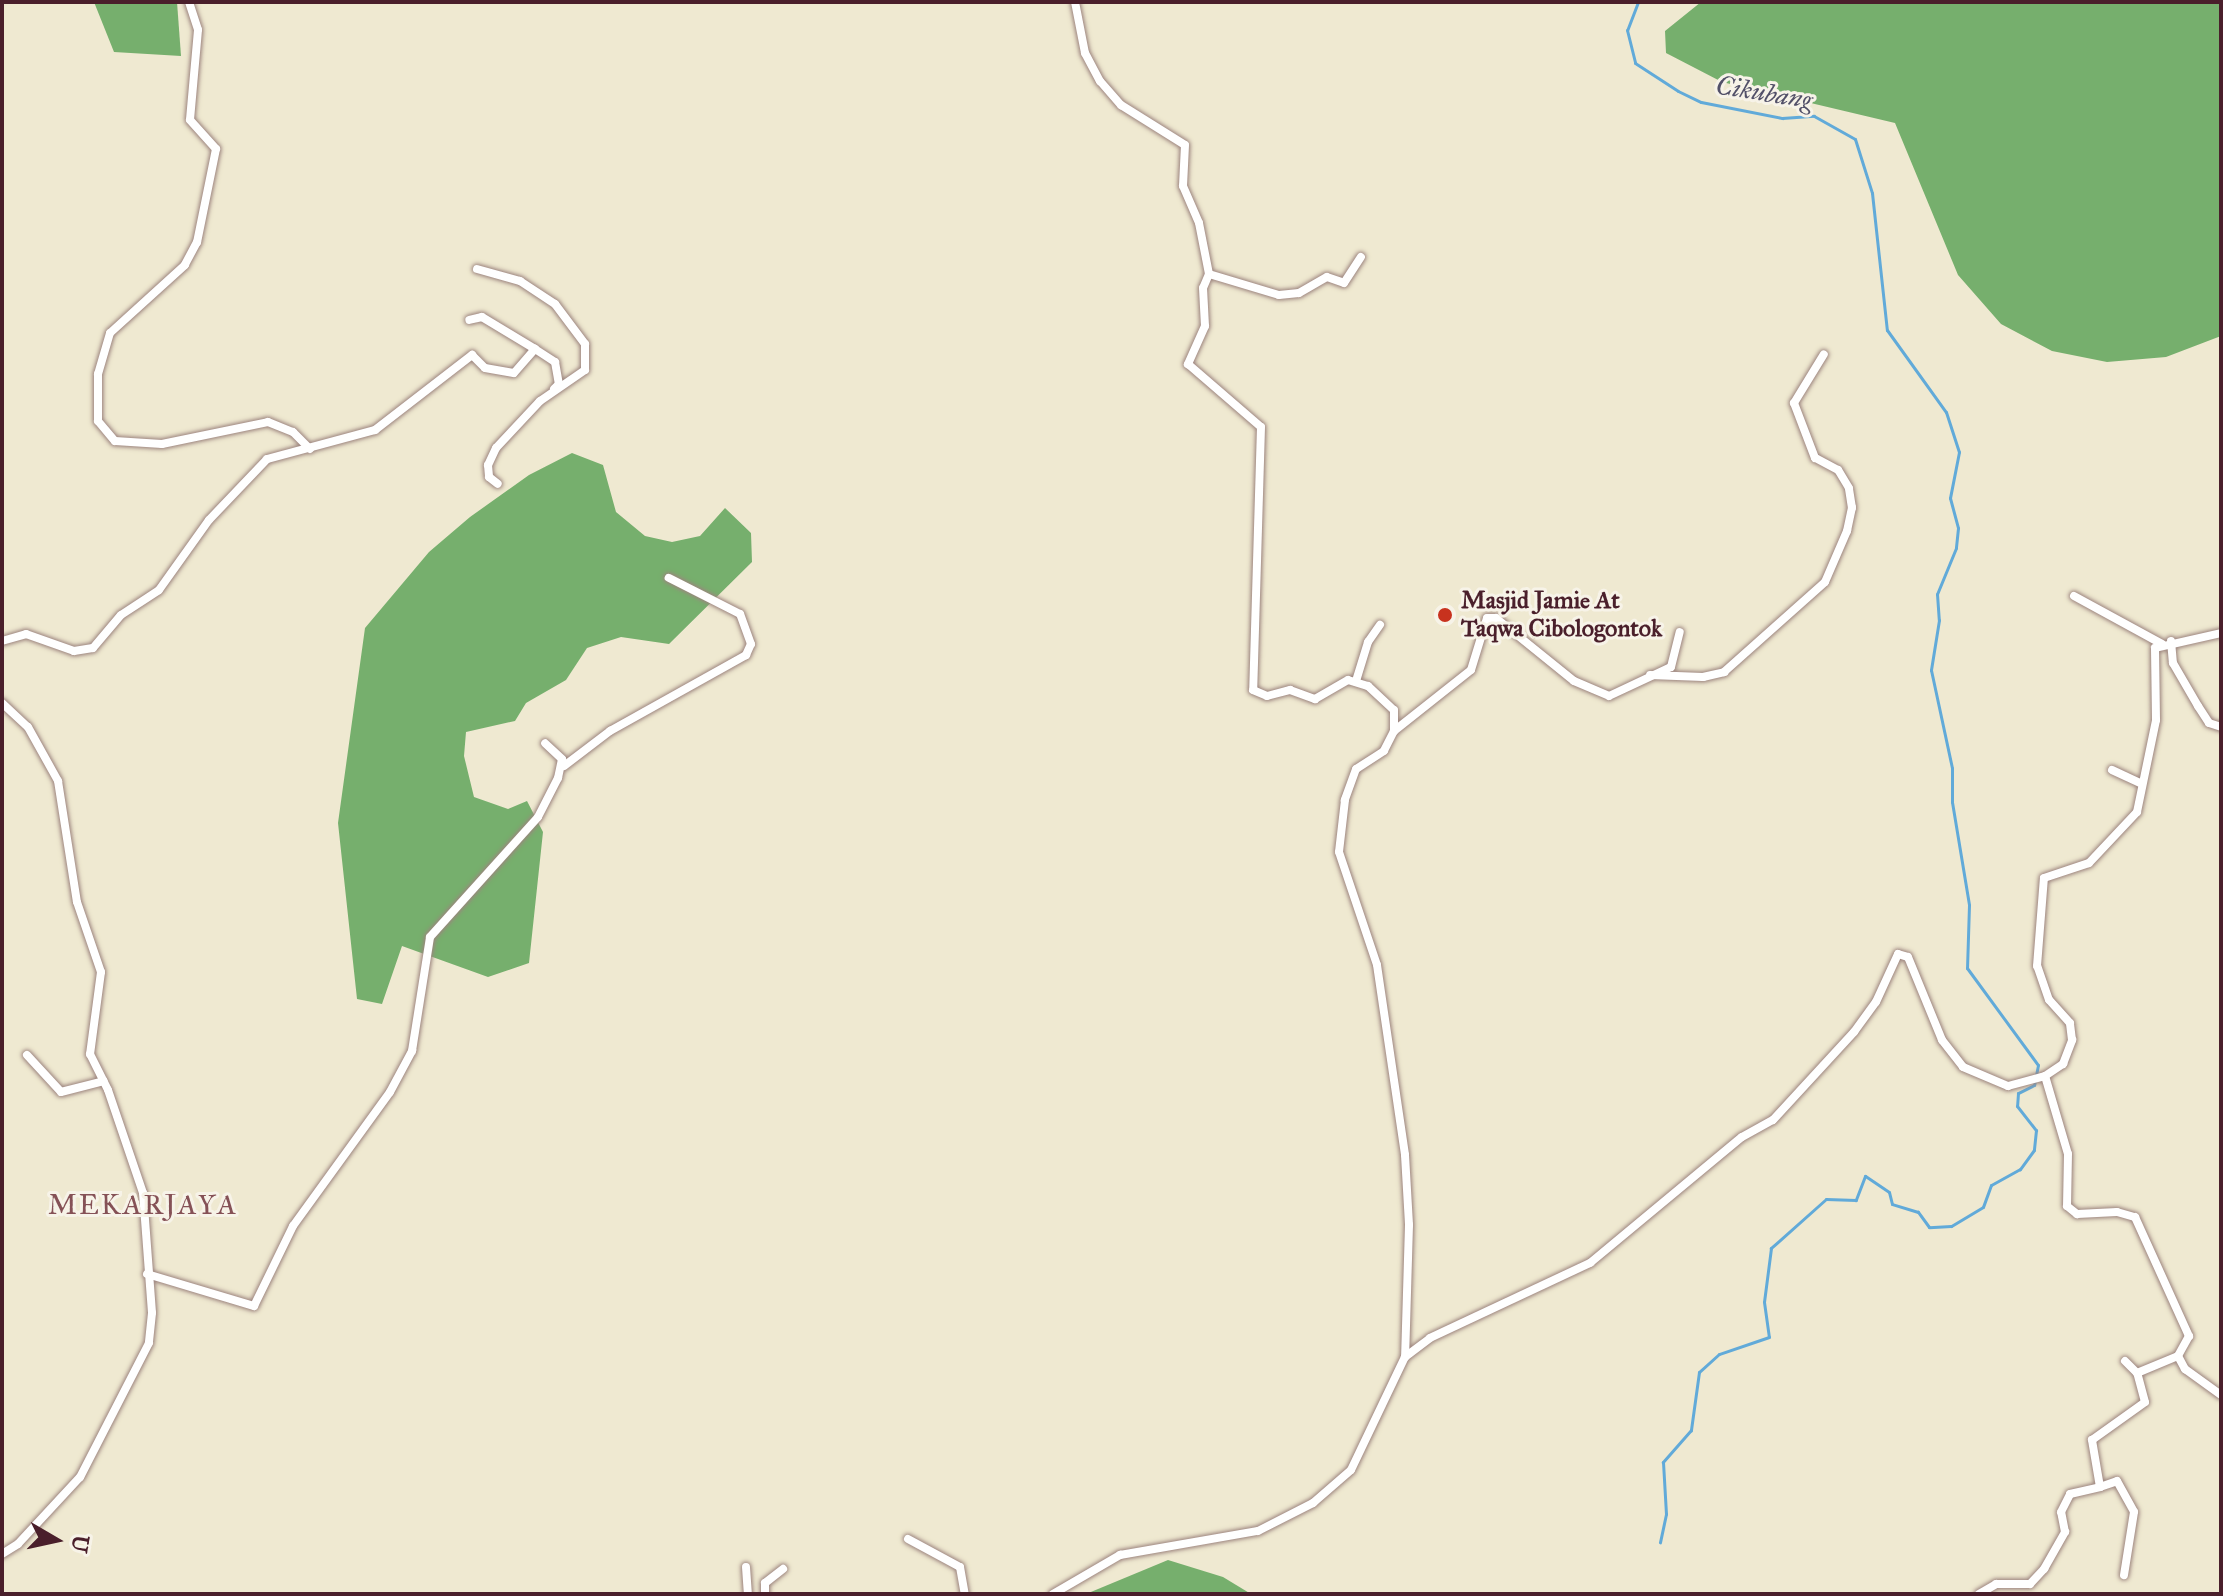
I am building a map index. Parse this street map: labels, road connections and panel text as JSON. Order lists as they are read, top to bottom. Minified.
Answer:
{"districts":["MEKARJAYA"],"water":["Cikubang"],"places":["Masjid Jamie At Taqwa Cibologontok"],"north":"right"}
